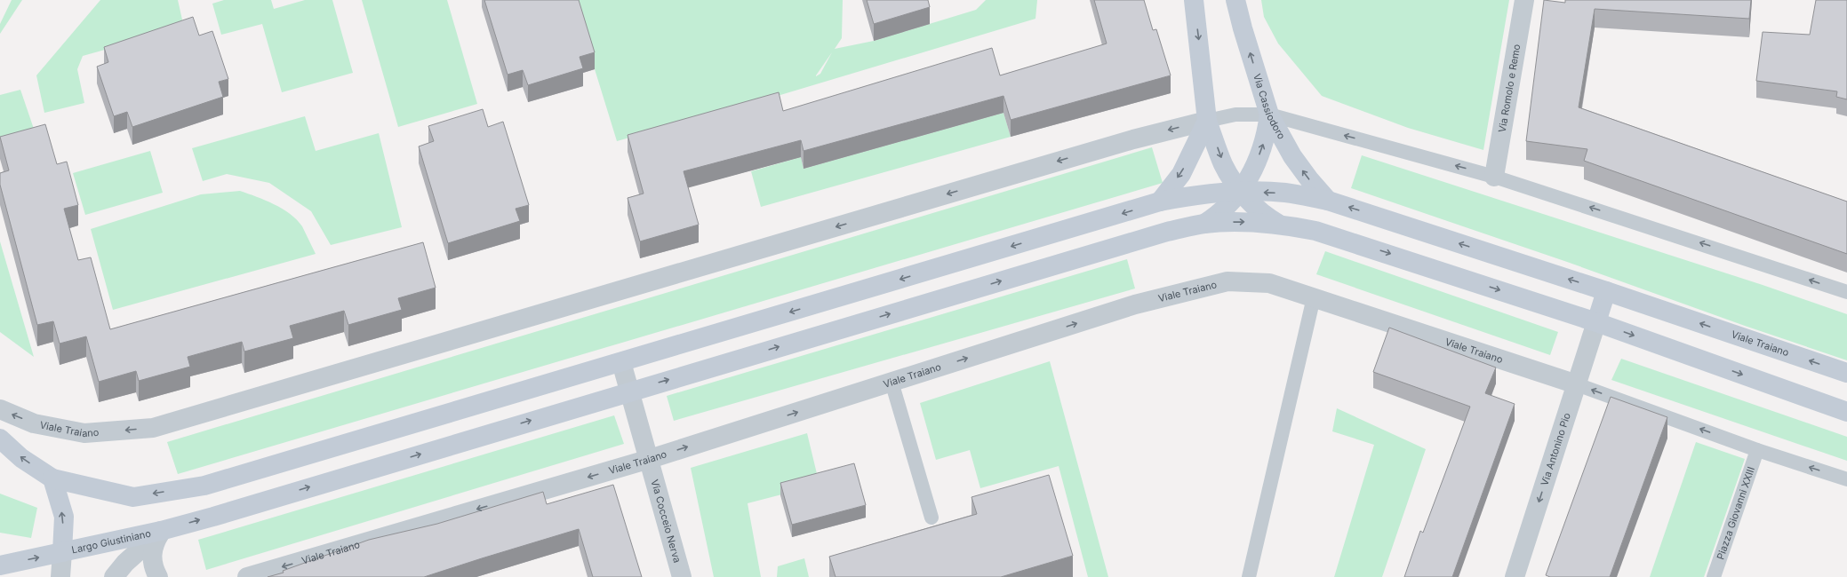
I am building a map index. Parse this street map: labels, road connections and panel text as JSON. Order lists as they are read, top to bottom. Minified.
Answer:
{"streets":{"main road":["Via Cassiodoro","Viale Traiano","Largo Giustiniano"],"street":["Via Romolo e Remo","Via Antonino Pio","Via Cocceio Nerva"],"lane":["Piazza Giovanni XXIII"]},"crossings":[["Via Cassiodoro","Viale Traiano"],["Viale Traiano","Via Antonino Pio"],["Viale Traiano","Via Cocceio Nerva"]],"one_way":["Via Antonino Pio"]}
